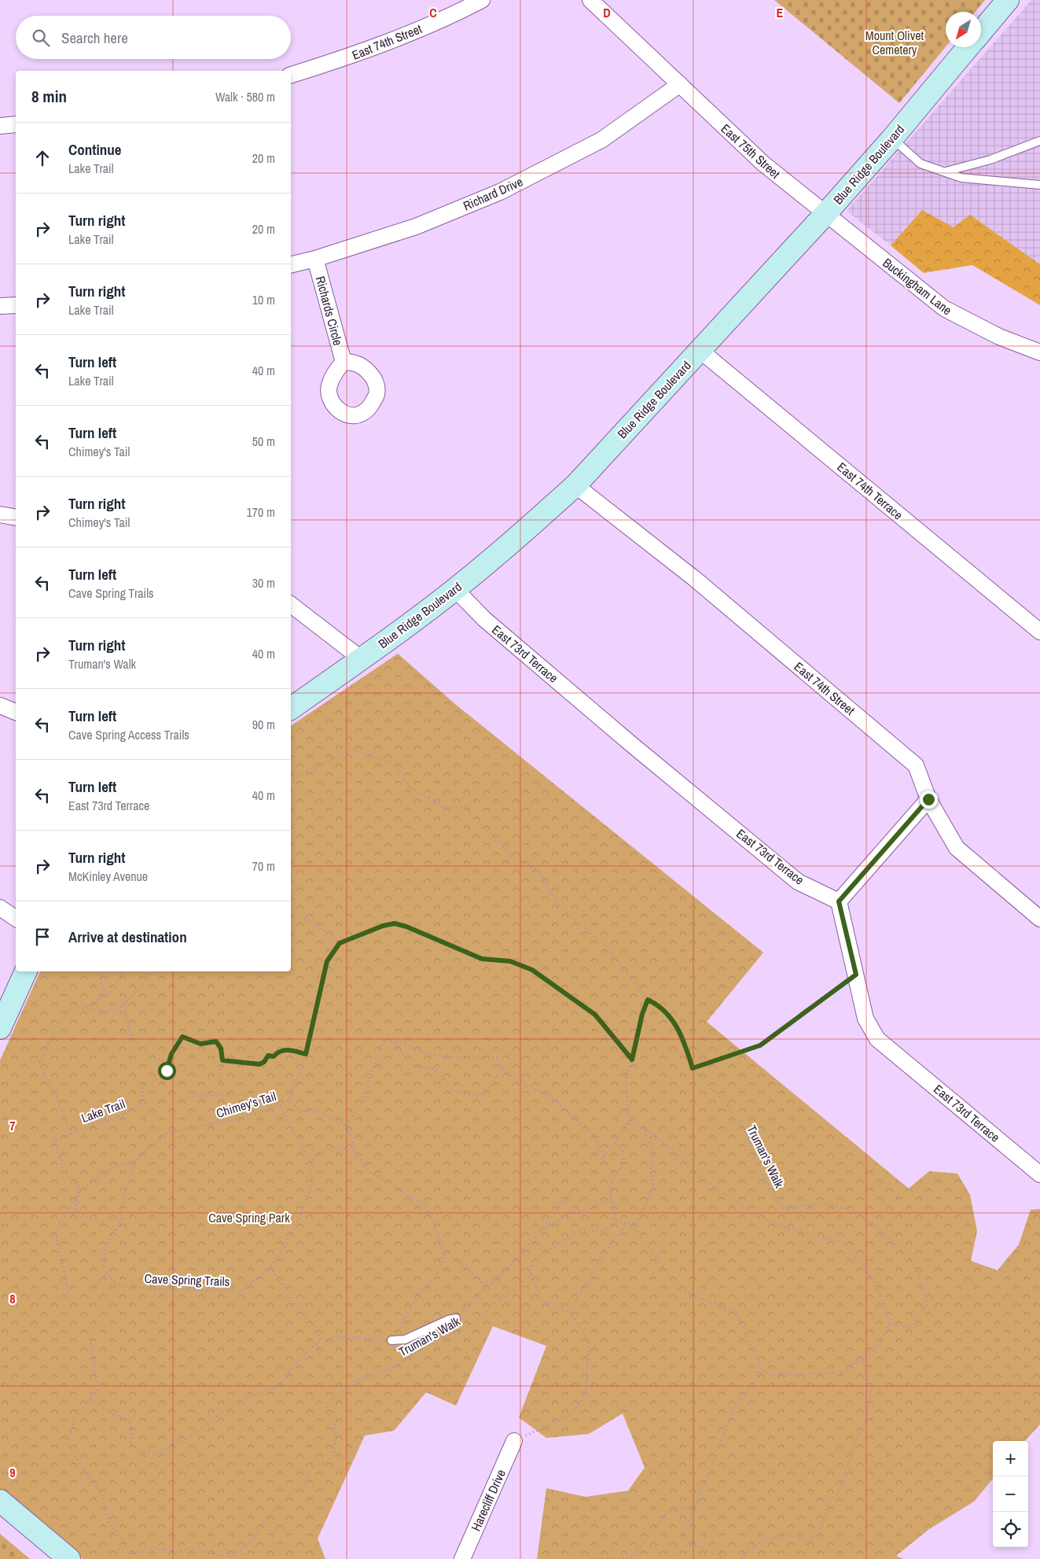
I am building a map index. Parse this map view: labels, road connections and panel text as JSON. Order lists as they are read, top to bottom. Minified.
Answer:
{"streets":{"main road":["Blue Ridge Boulevard"],"street":["East 74th Street","East 75th Street","Richard Drive","Buckingham Lane","Richards Circle","East 74th Terrace","East 73rd Terrace","Harecliff Drive"],"path":["Chimey's Tail","Lake Trail","Truman's Walk","Cave Spring Trails"]},"crossings":[["East 74th Street","Blue Ridge Boulevard"],["East 75th Street","Blue Ridge Boulevard"],["East 75th Street","Richard Drive"],["East 75th Street","Buckingham Lane"],["Blue Ridge Boulevard","Buckingham Lane"],["Blue Ridge Boulevard","East 74th Terrace"],["Blue Ridge Boulevard","East 73rd Terrace"],["Richard Drive","Richards Circle"],["Chimey's Tail","Cave Spring Trails"]],"parks":["Mount Olivet Cemetery","Cave Spring Park"],"north":"bottom left","page":{"search":"Search here","heading":["8 min","Walk · 580 m"],"list":[["Continue","Lake Trail","20 m"],["Turn right","Lake Trail","20 m"],["Turn right","Lake Trail","10 m"],["Turn left","Lake Trail","40 m"],["Turn left","Chimey's Tail","50 m"],["Turn right","Chimey's Tail","170 m"],["Turn left","Cave Spring Trails","30 m"],["Turn right","Truman's Walk","40 m"],["Turn left","Cave Spring Access Trails","90 m"],["Turn left","East 73rd Terrace","40 m"],["Turn right","McKinley Avenue","70 m"],"Arrive at destination"],"map_buttons":["+","−"]},"grid":{"columns":["C","D","E"],"rows":["7","8","9"]}}
